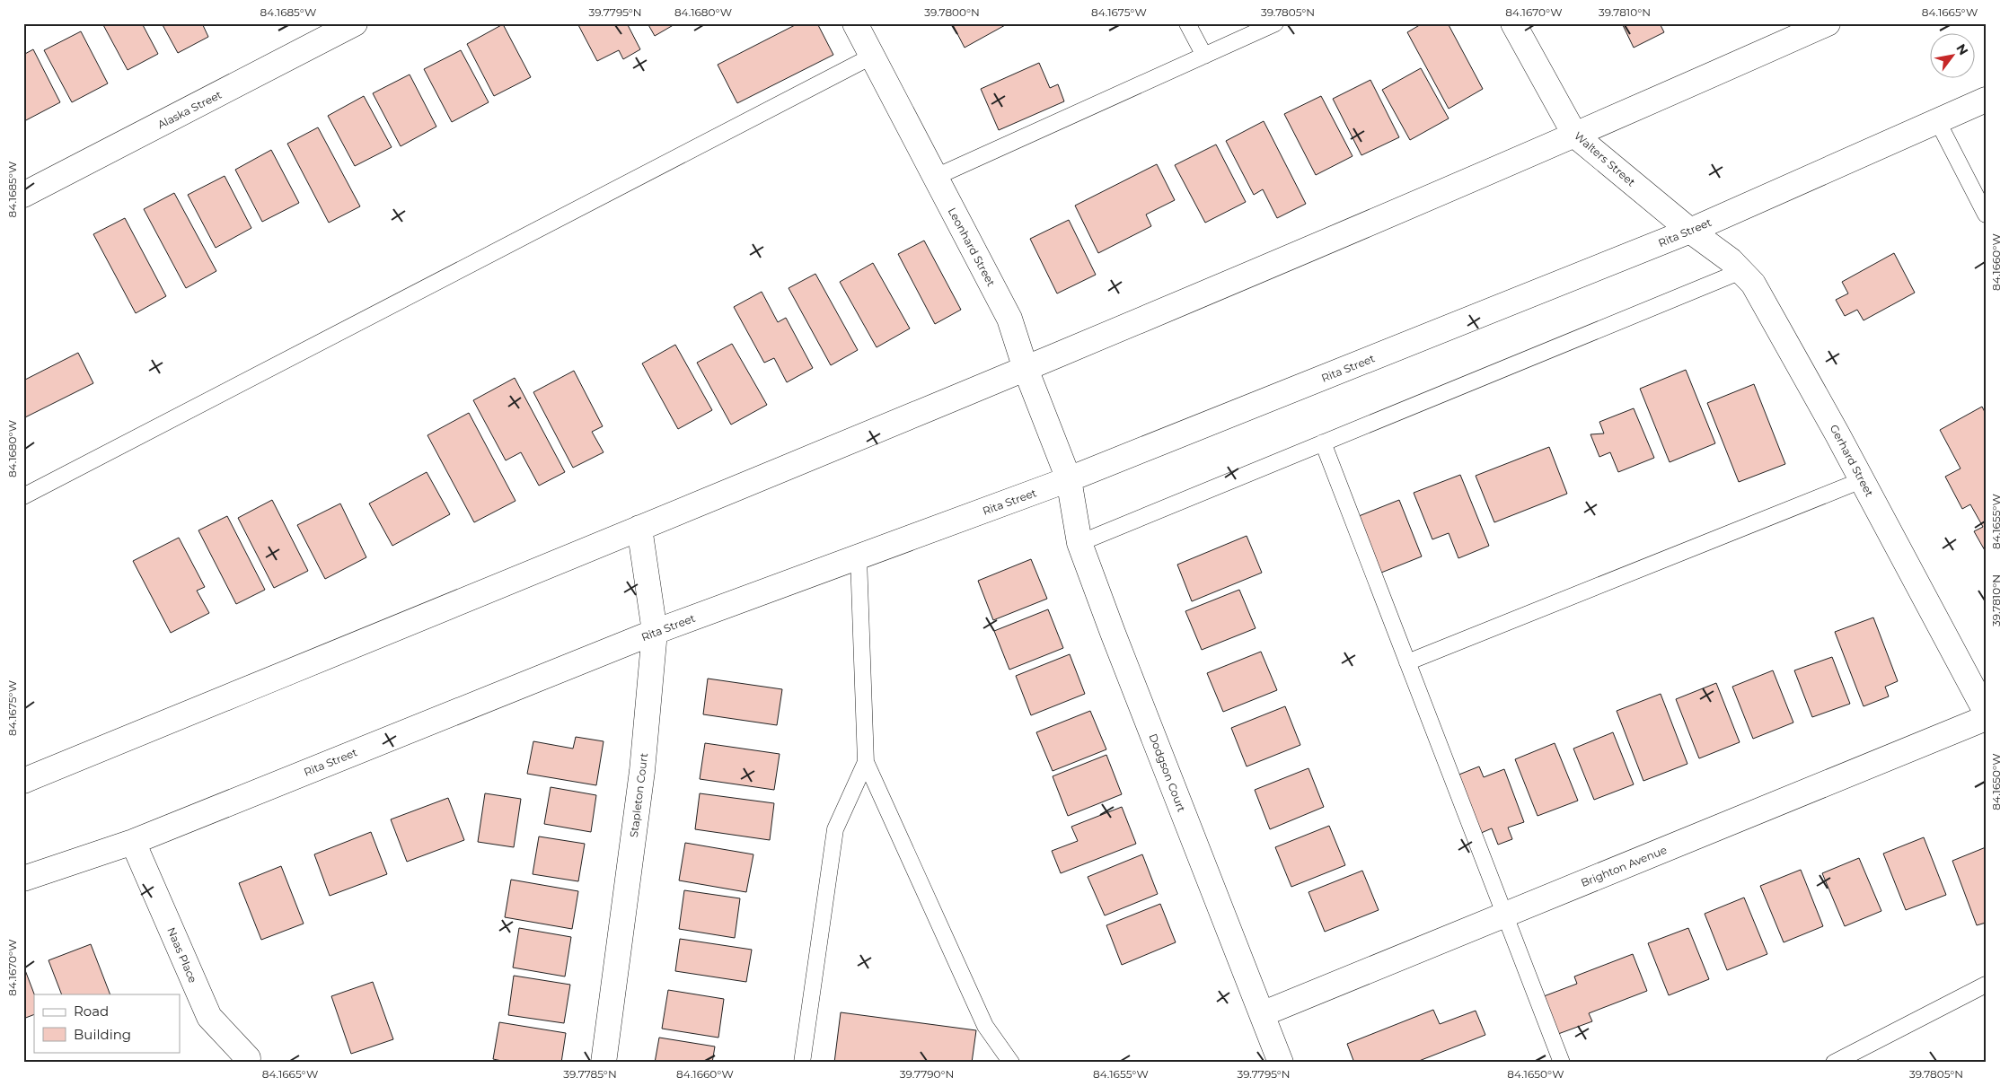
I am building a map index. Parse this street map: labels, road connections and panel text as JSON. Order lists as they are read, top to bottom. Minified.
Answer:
{"streets":{"street":["Alaska Street","Walters Street","Rita Street","Leonhard Street","Gerhard Street","Dodgson Court","Stapleton Court","Brighton Avenue","Naas Place"]},"crossings":[["Walters Street","Rita Street"],["Walters Street","Gerhard Street"],["Rita Street","Leonhard Street"],["Rita Street","Gerhard Street"],["Rita Street","Dodgson Court"],["Rita Street","Stapleton Court"],["Rita Street","Naas Place"],["Leonhard Street","Dodgson Court"],["Dodgson Court","Brighton Avenue"]],"legend":["Road","Building"],"north":"top right","coordinates":["84.1685°W","39.7795°N","84.1680°W","39.7800°N","84.1675°W","39.7805°N","84.1670°W","39.7810°N","84.1665°W","84.1660°W","84.1655°W","84.1650°W","39.7785°N","39.7790°N"]}
